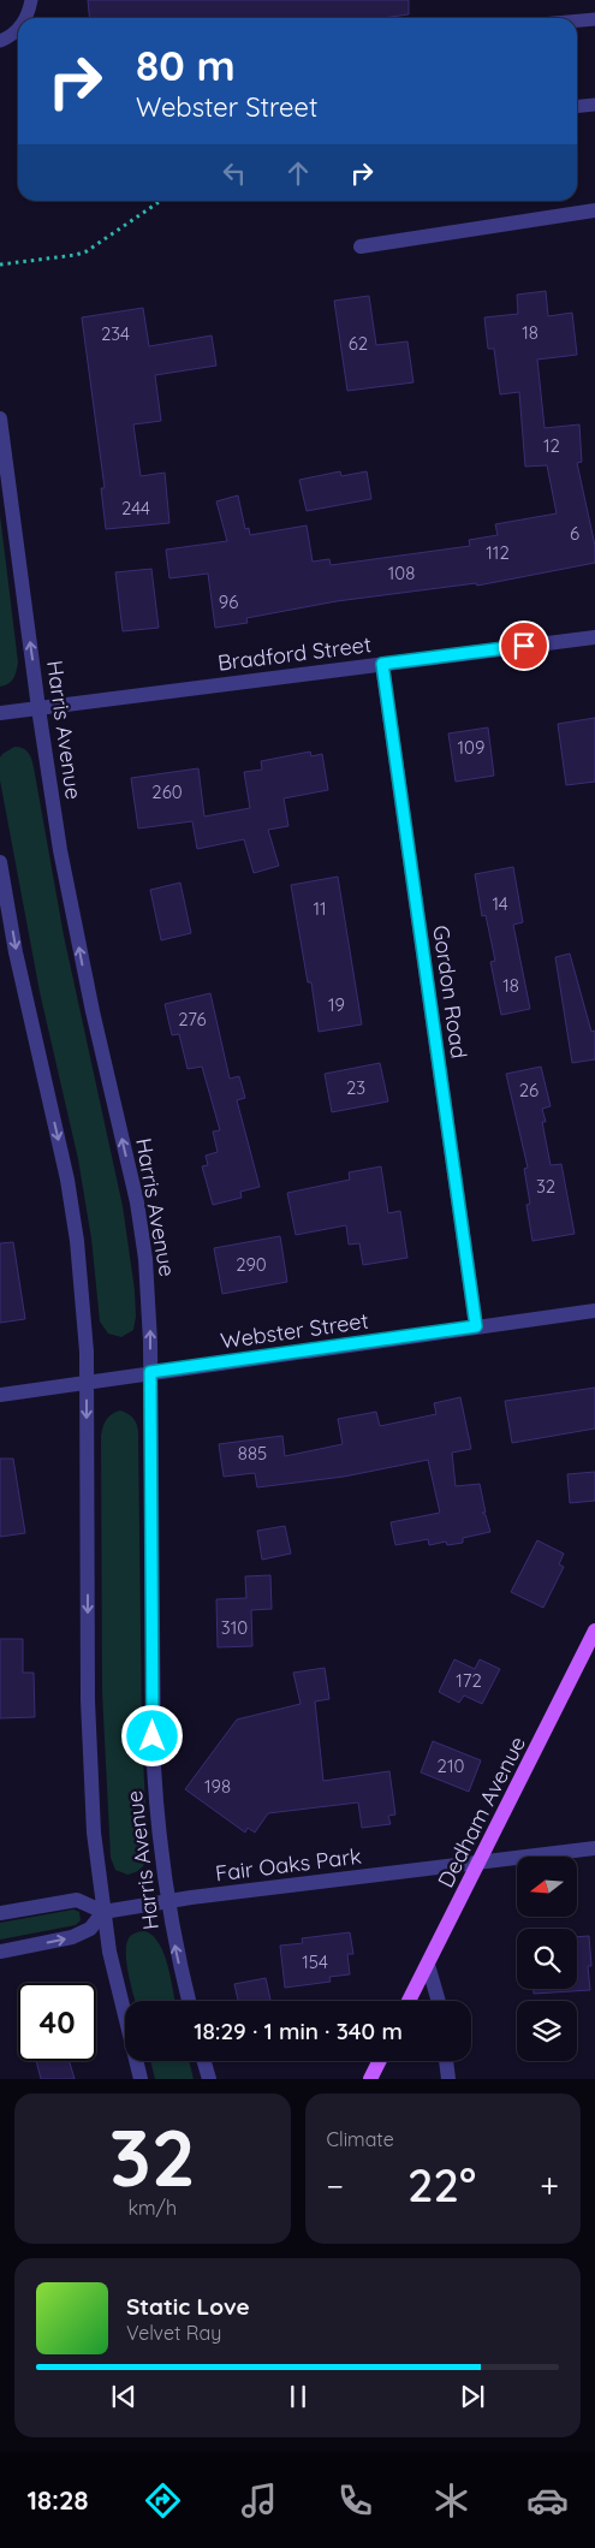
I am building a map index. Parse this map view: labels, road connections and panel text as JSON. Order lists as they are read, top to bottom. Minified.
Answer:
{"streets":{"main road":["Dedham Avenue"],"street":["Bradford Street","Harris Avenue","Gordon Road","Webster Street","Fair Oaks Park"]},"crossings":[["Bradford Street","Harris Avenue"],["Bradford Street","Gordon Road"],["Harris Avenue","Webster Street"],["Harris Avenue","Fair Oaks Park"],["Gordon Road","Webster Street"],["Dedham Avenue","Fair Oaks Park"]],"house_numbers":["18","234","62","12","244","6","112","108","96","109","260","14","11","18","19","276","23","26","32","290","885","310","172","210","198","154"],"north":"left","page":{"turn":["80 m","Webster Street"],"limit":"40","trip":"18:29 · 1 min · 340 m","tile":[["32","km/h"],"Climate"],"heat":["−","22°","+"],"song":["Static Love","Velvet Ray"],"tabs":"18:28"}}
